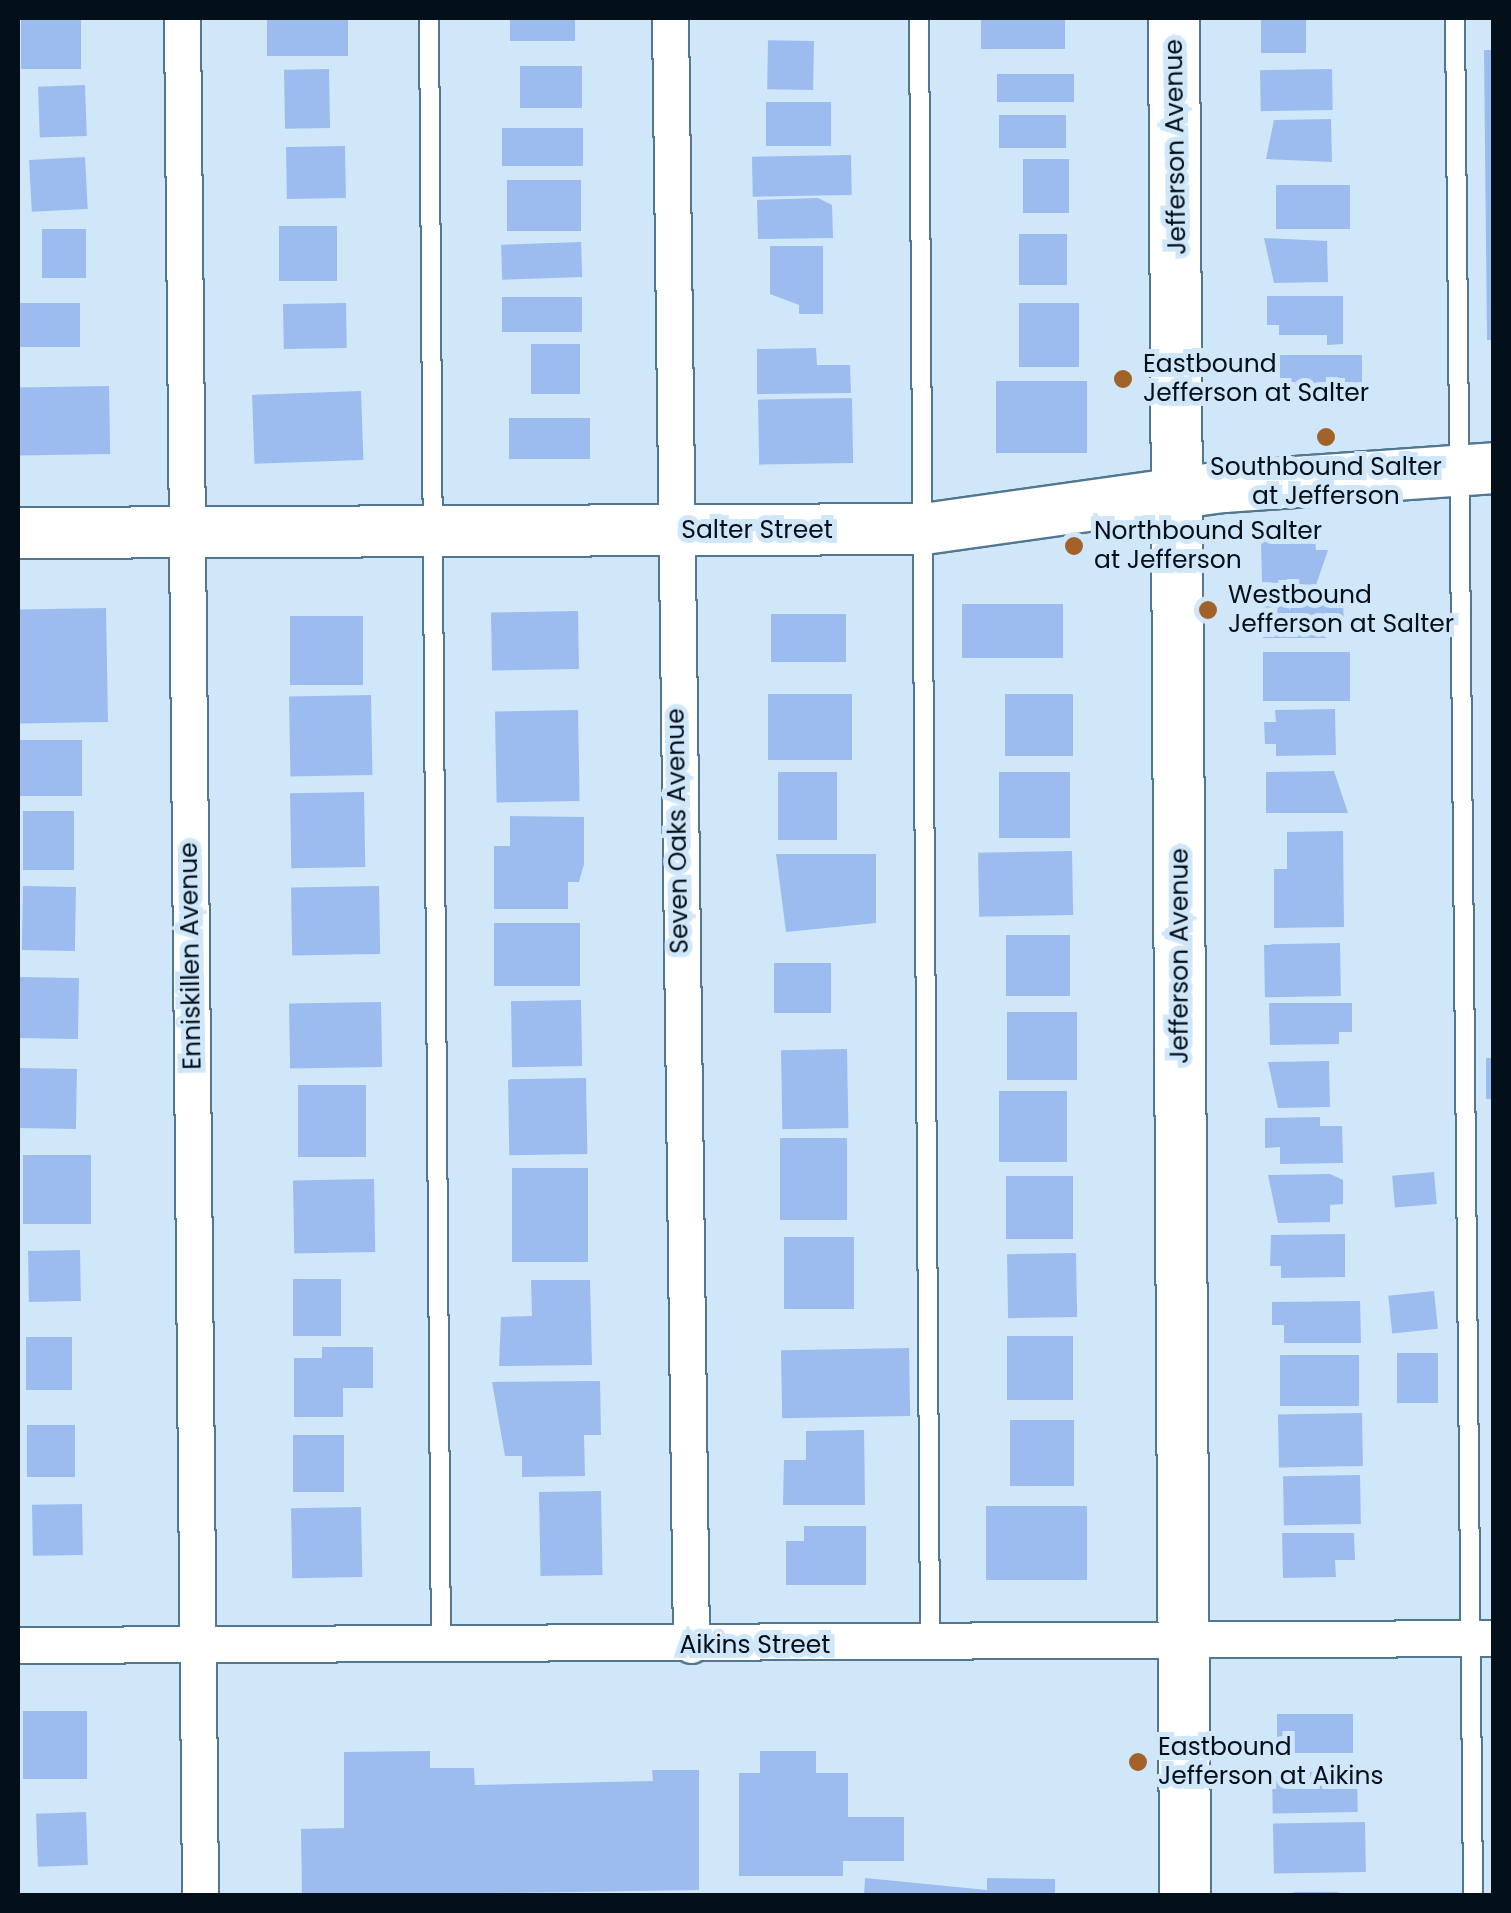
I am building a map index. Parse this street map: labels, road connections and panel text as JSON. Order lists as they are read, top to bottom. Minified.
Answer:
{"streets":{"street":["Jefferson Avenue","Salter Street","Seven Oaks Avenue","Enniskillen Avenue","Aikins Street"]},"crossings":[["Jefferson Avenue","Salter Street"],["Jefferson Avenue","Aikins Street"],["Salter Street","Seven Oaks Avenue"],["Salter Street","Enniskillen Avenue"],["Seven Oaks Avenue","Aikins Street"],["Enniskillen Avenue","Aikins Street"]],"places":["Eastbound Jefferson at Salter","Southbound Salter at Jefferson","Northbound Salter at Jefferson","Westbound Jefferson at Salter","Eastbound Jefferson at Aikins"]}
